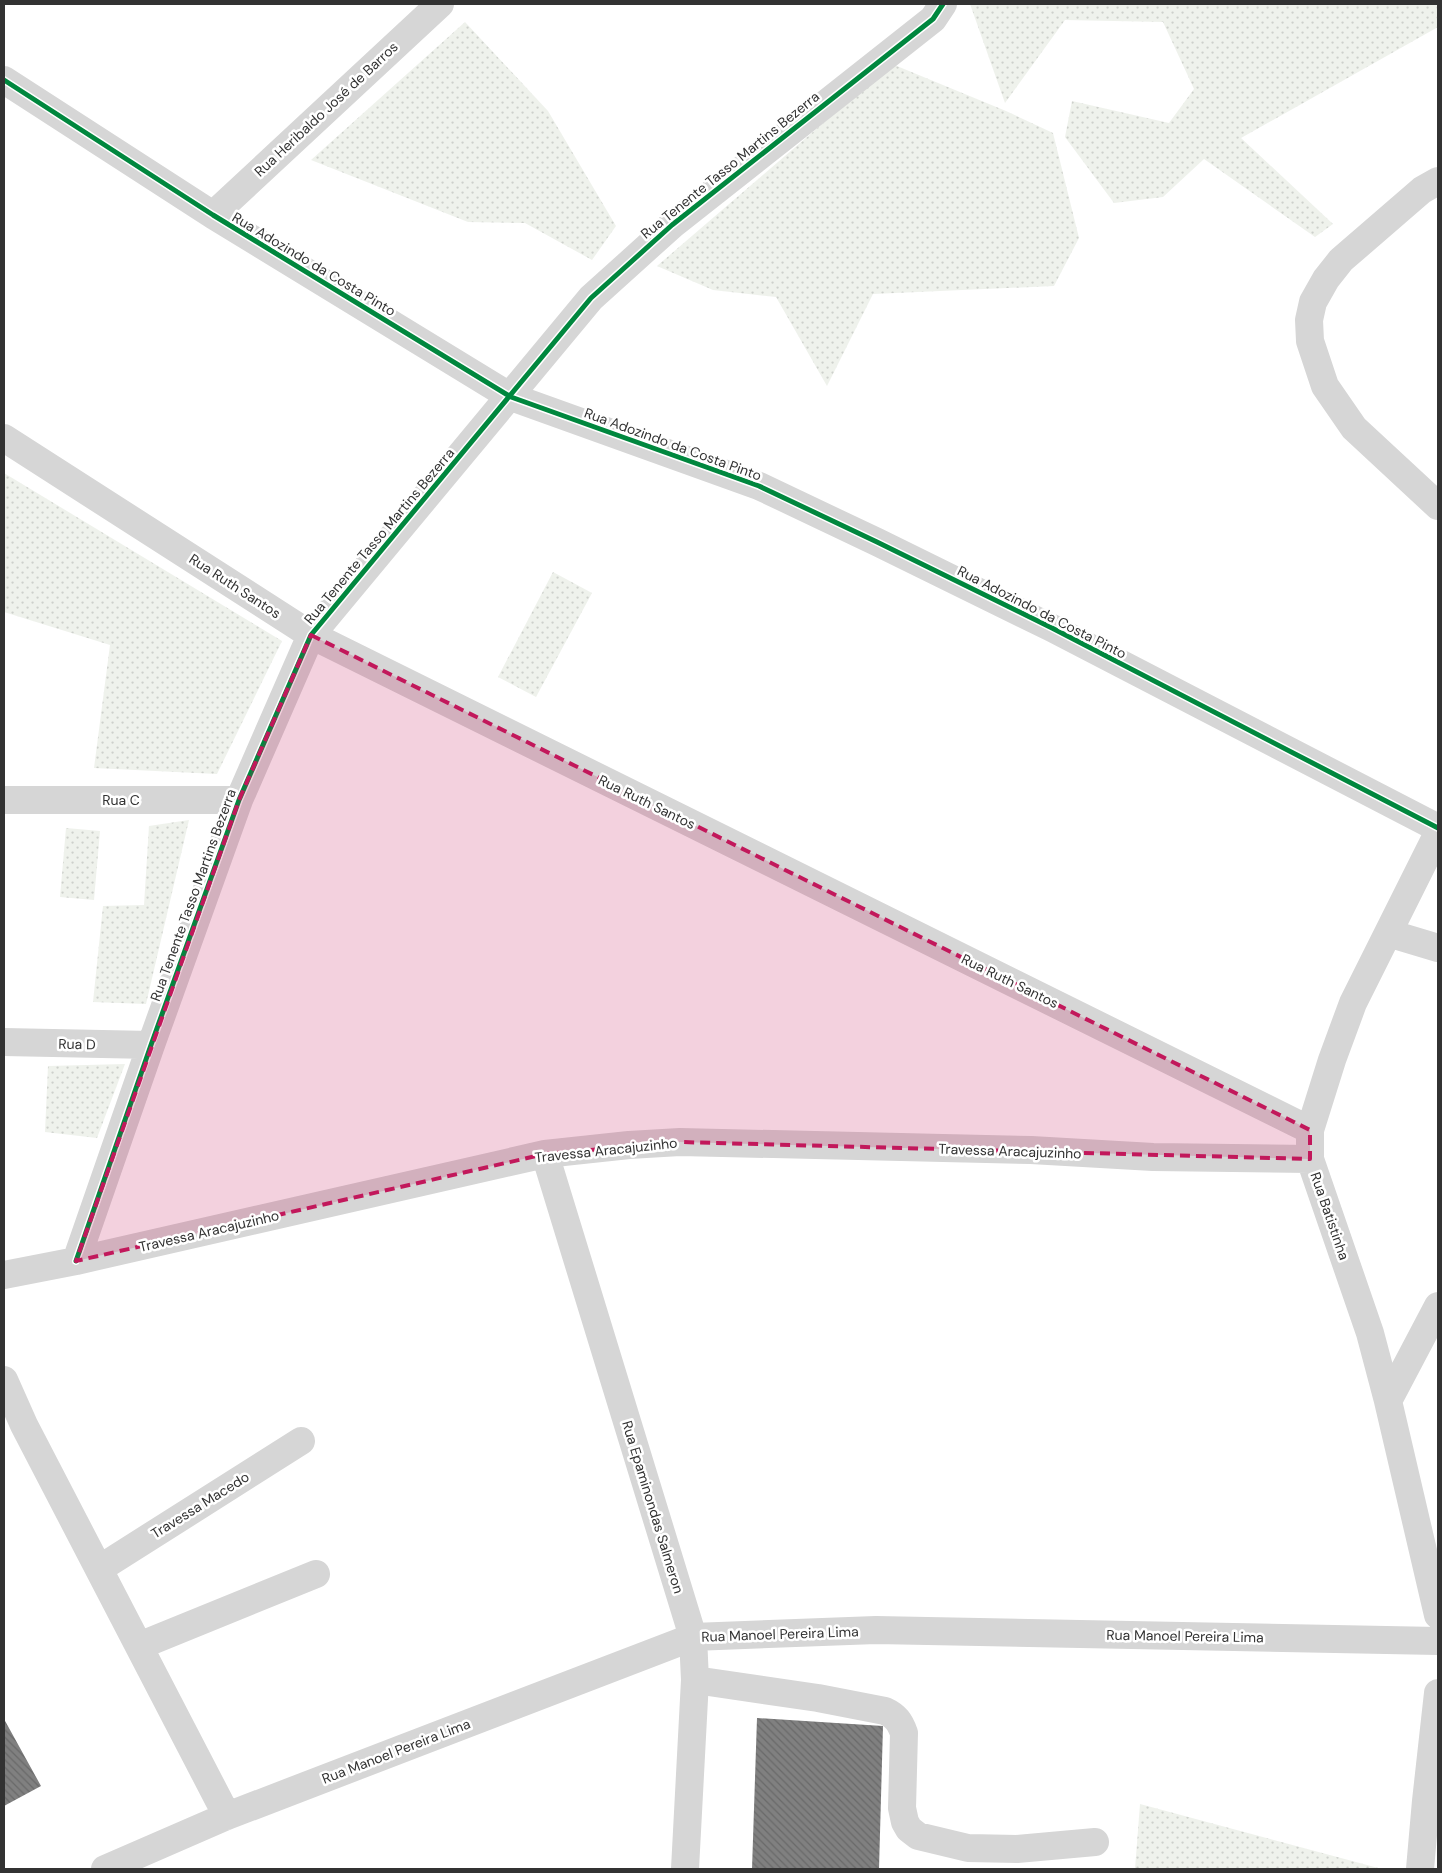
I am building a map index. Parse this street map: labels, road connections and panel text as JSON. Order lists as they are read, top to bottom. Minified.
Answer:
{"streets":{"street":["Rua Heribaldo José de Barros","Rua Tenente Tasso Martins Bezerra","Rua Adozindo da Costa Pinto","Rua Ruth Santos","Rua C","Rua D","Travessa Aracajuzinho","Rua Batistinha","Travessa Macedo","Rua Epaminondas Salmeron","Rua Manoel Pereira Lima"]},"crossings":[["Rua Heribaldo José de Barros","Rua Adozindo da Costa Pinto"],["Rua Tenente Tasso Martins Bezerra","Rua Adozindo da Costa Pinto"],["Rua Tenente Tasso Martins Bezerra","Rua Ruth Santos"],["Rua Tenente Tasso Martins Bezerra","Rua C"],["Rua Tenente Tasso Martins Bezerra","Rua D"],["Rua Tenente Tasso Martins Bezerra","Travessa Aracajuzinho"],["Rua Ruth Santos","Rua Batistinha"],["Travessa Aracajuzinho","Rua Batistinha"],["Travessa Aracajuzinho","Rua Epaminondas Salmeron"],["Rua Epaminondas Salmeron","Rua Manoel Pereira Lima"]]}
